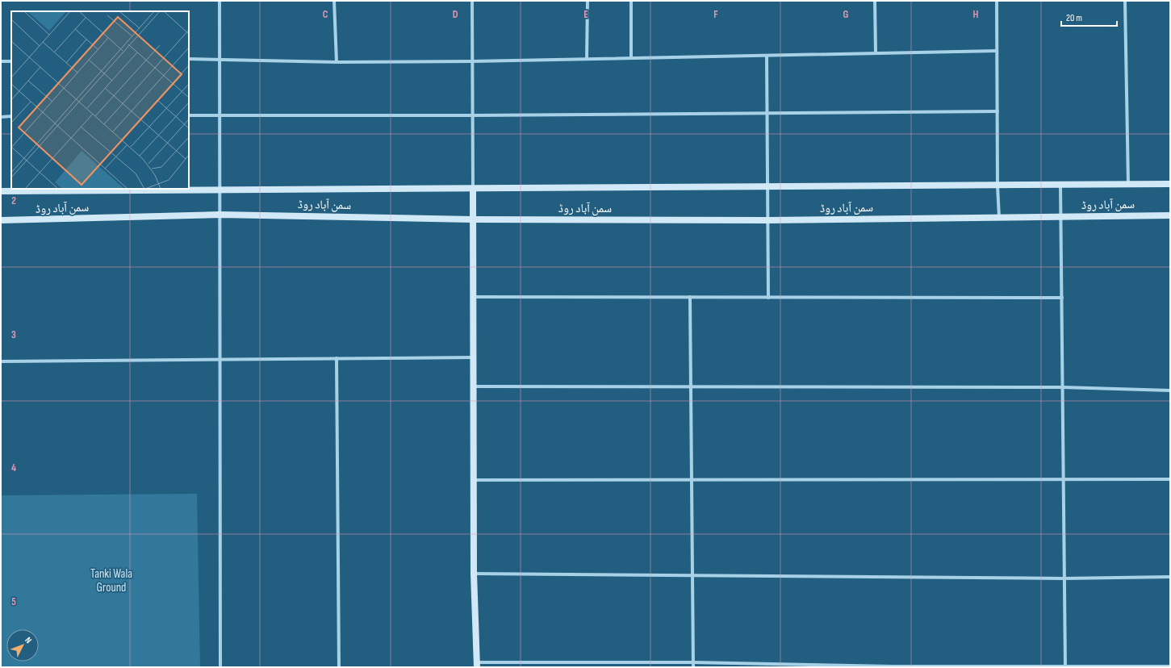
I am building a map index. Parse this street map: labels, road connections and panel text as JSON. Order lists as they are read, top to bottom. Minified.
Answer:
{"streets":{"street":["سمن آباد روڈ"]},"parks":["Tanki Wala Ground"],"scale_bar":"20 m","north":"top right","grid":{"columns":["C","D","E","F","G","H"],"rows":["2","3","4","5"]}}
